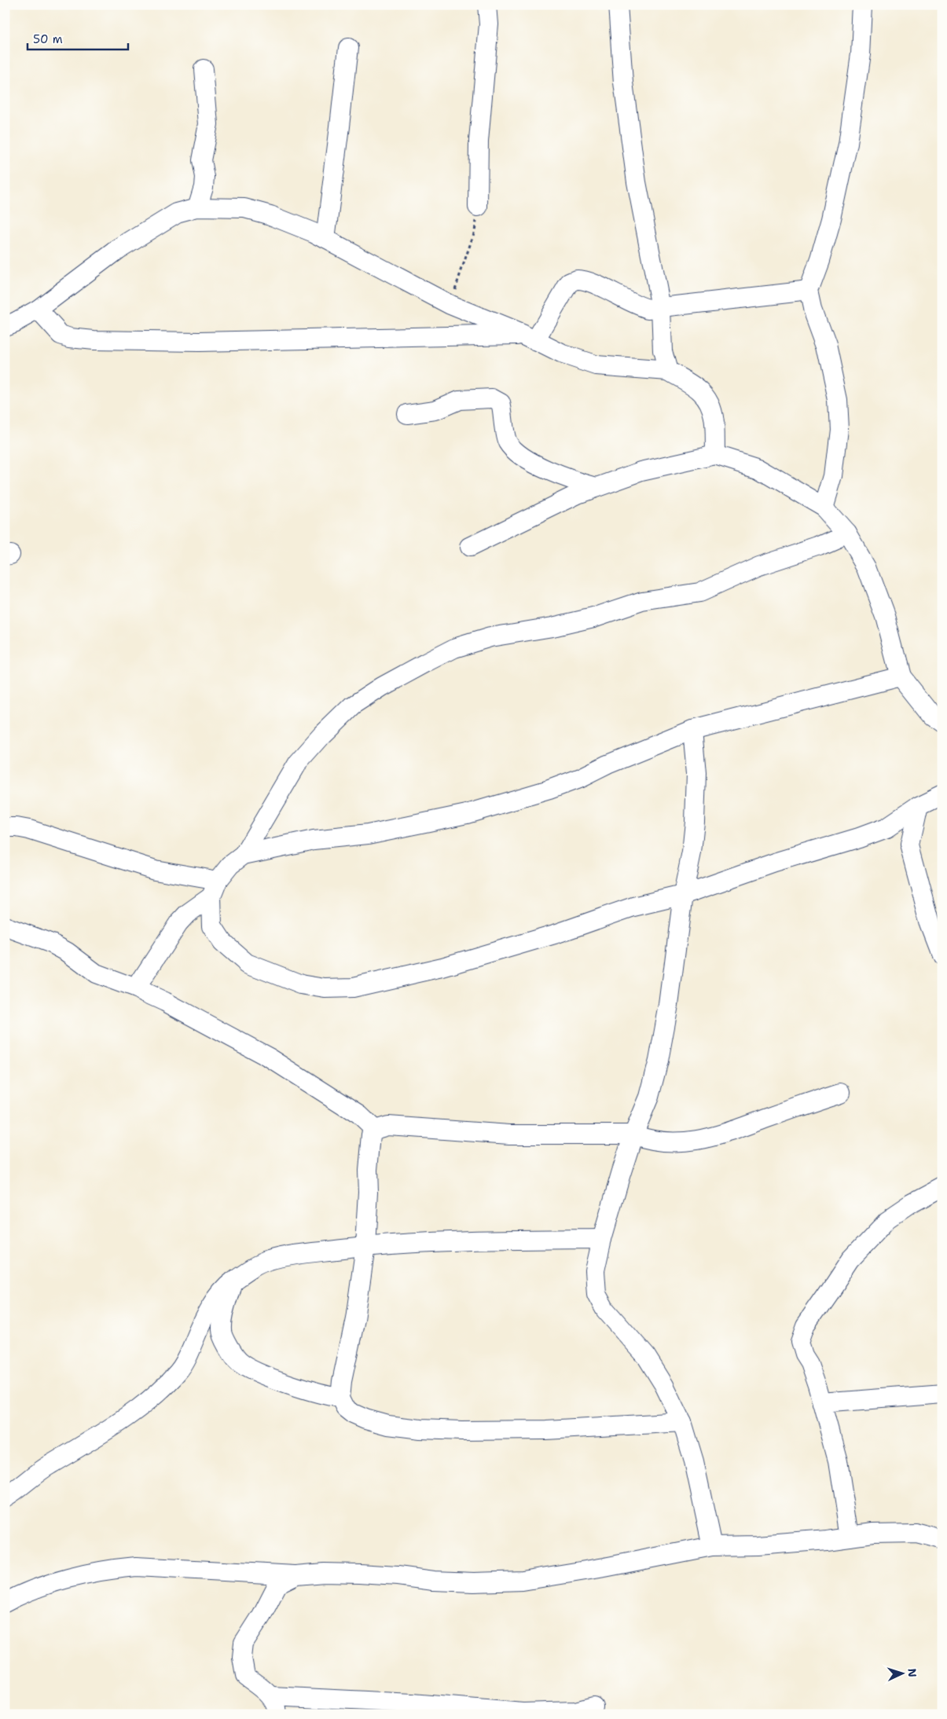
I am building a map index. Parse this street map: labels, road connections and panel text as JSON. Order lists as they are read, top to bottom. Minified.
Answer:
{"scale_bar":"50 m","north":"right"}
